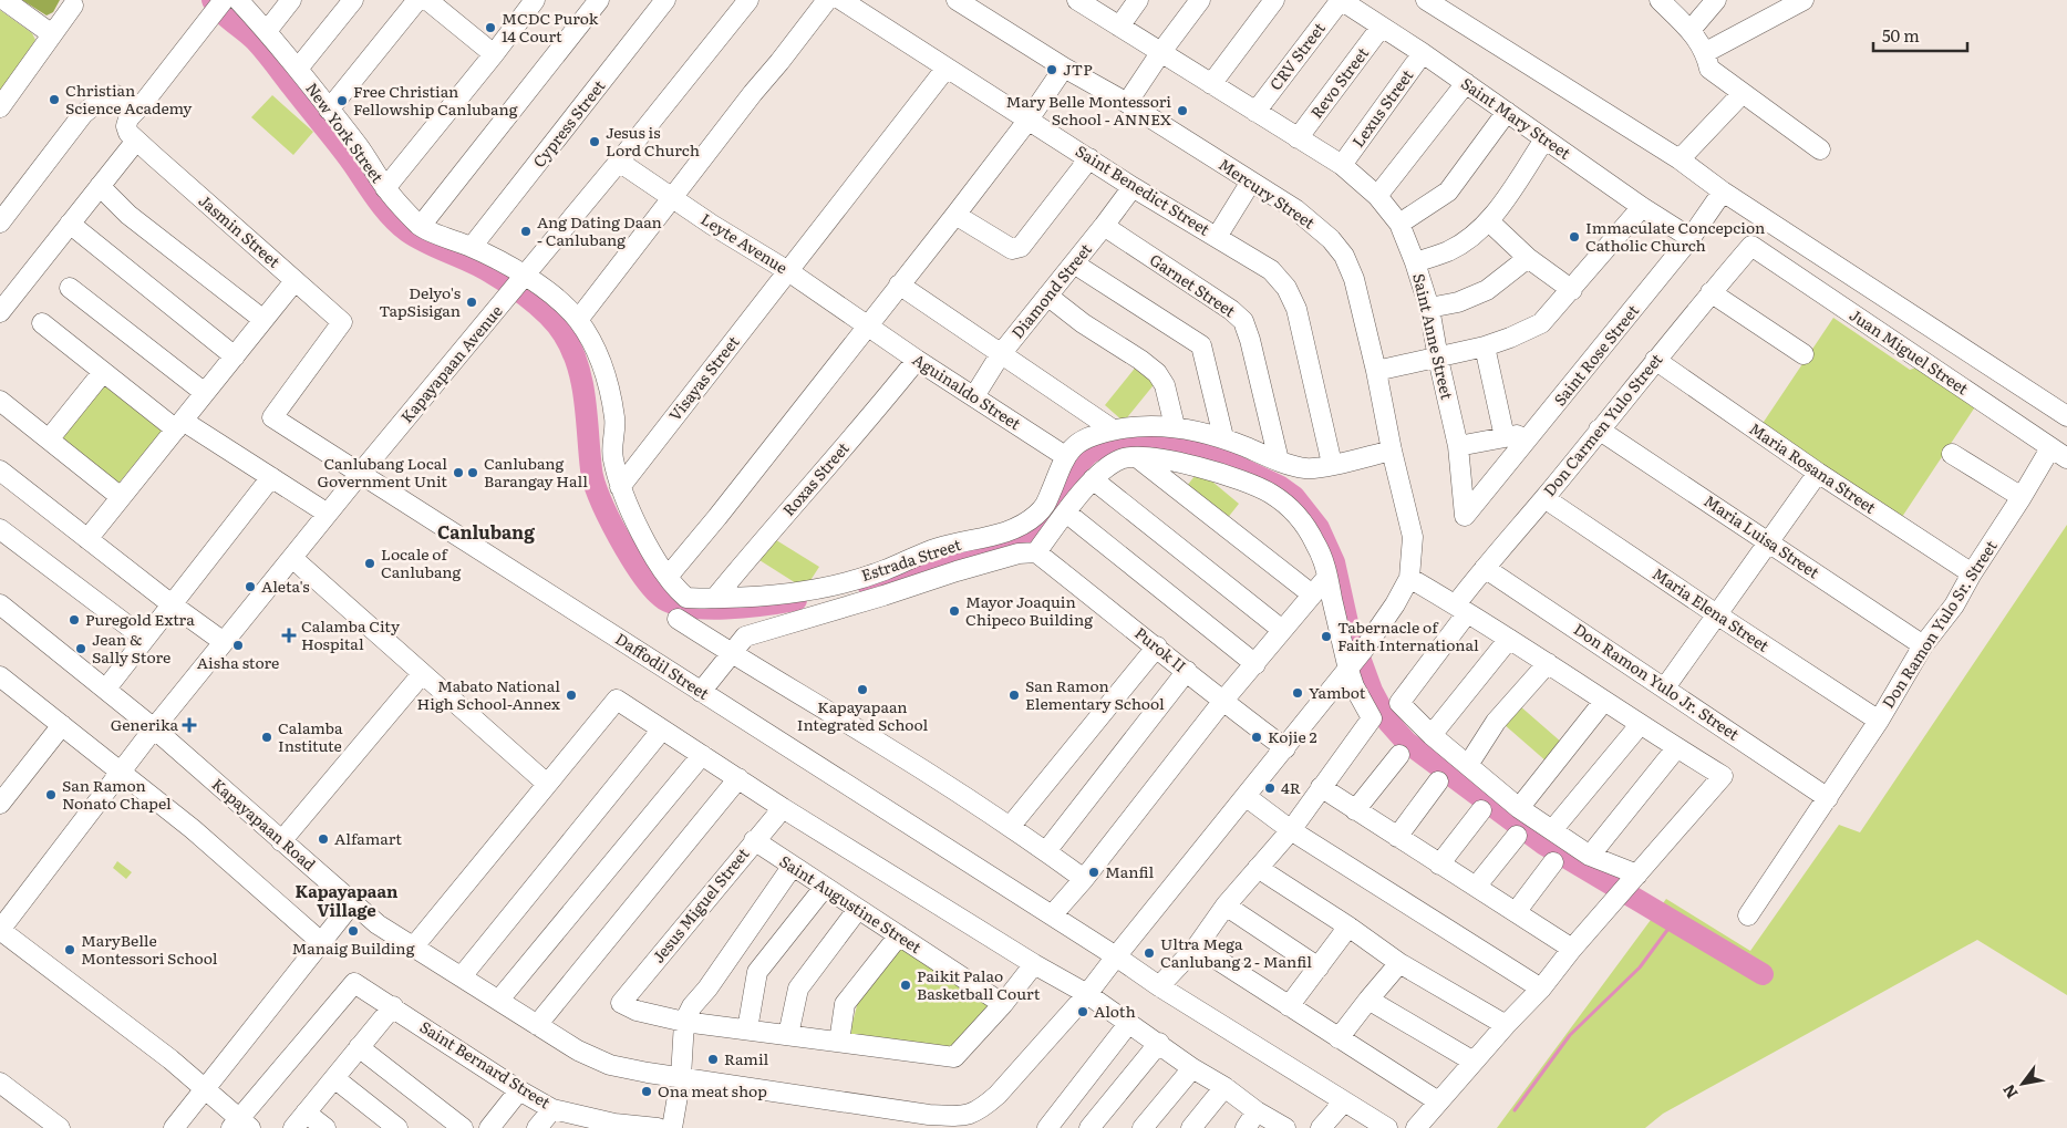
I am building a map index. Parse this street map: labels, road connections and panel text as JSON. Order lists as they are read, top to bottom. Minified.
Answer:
{"streets":{"street":["CRV Street","Revo Street","Lexus Street","Saint Mary Street","Cypress Street","New York Street","Saint Benedict Street","Mercury Street","Jasmin Street","Leyte Avenue","Garnet Street","Diamond Street","Saint Anne Street","Juan Miguel Street","Saint Rose Street","Kapayapaan Avenue","Visayas Street","Aguinaldo Street","Don Carmen Yulo Street","Maria Rosana Street","Roxas Street","Maria Luisa Street","Estrada Street","Maria Elena Street","Don Ramon Yulo Sr. Street","Purok II","Daffodil Street","Don Ramon Yulo Jr. Street","Kapayapaan Road","Saint Augustine Street","Jesus Miguel Street","Saint Bernard Street"]},"crossings":[["CRV Street","Saint Mary Street"],["CRV Street","Saint Anne Street"],["Revo Street","Saint Mary Street"],["Revo Street","Saint Anne Street"],["Lexus Street","Saint Mary Street"],["Lexus Street","Saint Anne Street"],["Saint Mary Street","Saint Rose Street"],["Cypress Street","New York Street"],["New York Street","Kapayapaan Avenue"],["New York Street","Visayas Street"],["New York Street","Estrada Street"],["Saint Benedict Street","Diamond Street"],["Saint Benedict Street","Visayas Street"],["Mercury Street","Kapayapaan Road"],["Jasmin Street","Daffodil Street"],["Leyte Avenue","Kapayapaan Avenue"],["Leyte Avenue","Visayas Street"],["Leyte Avenue","Aguinaldo Street"],["Garnet Street","Diamond Street"],["Diamond Street","Aguinaldo Street"],["Saint Anne Street","Saint Rose Street"],["Juan Miguel Street","Don Carmen Yulo Street"],["Juan Miguel Street","Don Ramon Yulo Sr. Street"],["Kapayapaan Avenue","Daffodil Street"],["Kapayapaan Avenue","Kapayapaan Road"],["Visayas Street","Estrada Street"],["Aguinaldo Street","Roxas Street"],["Aguinaldo Street","Estrada Street"],["Don Carmen Yulo Street","Maria Rosana Street"],["Don Carmen Yulo Street","Maria Luisa Street"],["Don Carmen Yulo Street","Maria Elena Street"],["Don Carmen Yulo Street","Don Ramon Yulo Jr. Street"],["Maria Rosana Street","Don Ramon Yulo Sr. Street"],["Roxas Street","Estrada Street"],["Maria Luisa Street","Don Ramon Yulo Sr. Street"],["Maria Elena Street","Don Ramon Yulo Sr. Street"],["Don Ramon Yulo Sr. Street","Don Ramon Yulo Jr. Street"],["Purok II","Kapayapaan Road"],["Daffodil Street","Kapayapaan Road"],["Saint Augustine Street","Jesus Miguel Street"]],"districts":["Canlubang","Kapayapaan Village"],"places":{"other":["MCDC Purok 14 Court","JTP","Christian Science Academy","Free Christian Fellowship Canlubang","Mary Belle Montessori School - ANNEX","Jesus is Lord Church","Ang Dating Daan - Canlubang","Immaculate Concepcion Catholic Church","Delyo's TapSisigan","Canlubang Local Government Unit","Canlubang Barangay Hall","Locale of Canlubang","Aleta's","Mayor Joaquin Chipeco Building","Puregold Extra","Tabernacle of Faith International","Aisha store","Jean & Sally Store","Kapayapaan Integrated School","Yambot","Mabato National High School-Annex","San Ramon Elementary School","Calamba Institute","Kojie 2","4R","San Ramon Nonato Chapel","Alfamart","Manfil","Manaig Building","MaryBelle Montessori School","Ultra Mega Canlubang 2 - Manfil","Paikit Palao Basketball Court","Aloth","Ramil","Ona meat shop"],"health":["Calamba City Hospital","Generika"]},"scale_bar":"50 m","north":"bottom left"}
